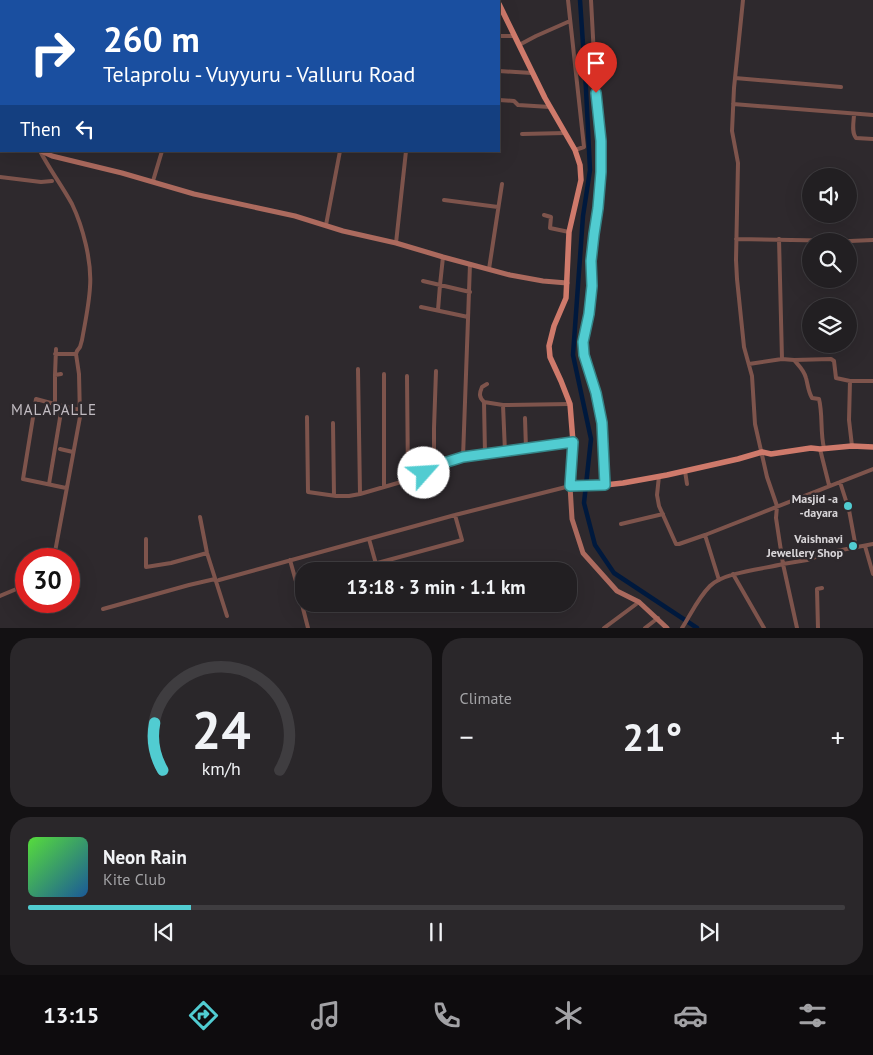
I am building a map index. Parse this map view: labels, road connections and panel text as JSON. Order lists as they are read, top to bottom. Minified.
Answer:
{"districts":["MALAPALLE"],"places":["Masjid -a -dayara","Vaishnavi Jewellery Shop"],"page":{"turn":["260 m","Telaprolu - Vuyyuru - Valluru Road"],"then":"Then","limit":"30","trip":"13:18 · 3 min · 1.1 km","tile":"Climate","heat":["−","21°","+"],"song":["Neon Rain","Kite Club"],"tabs":"13:15","gauge":["24","km/h"]}}
